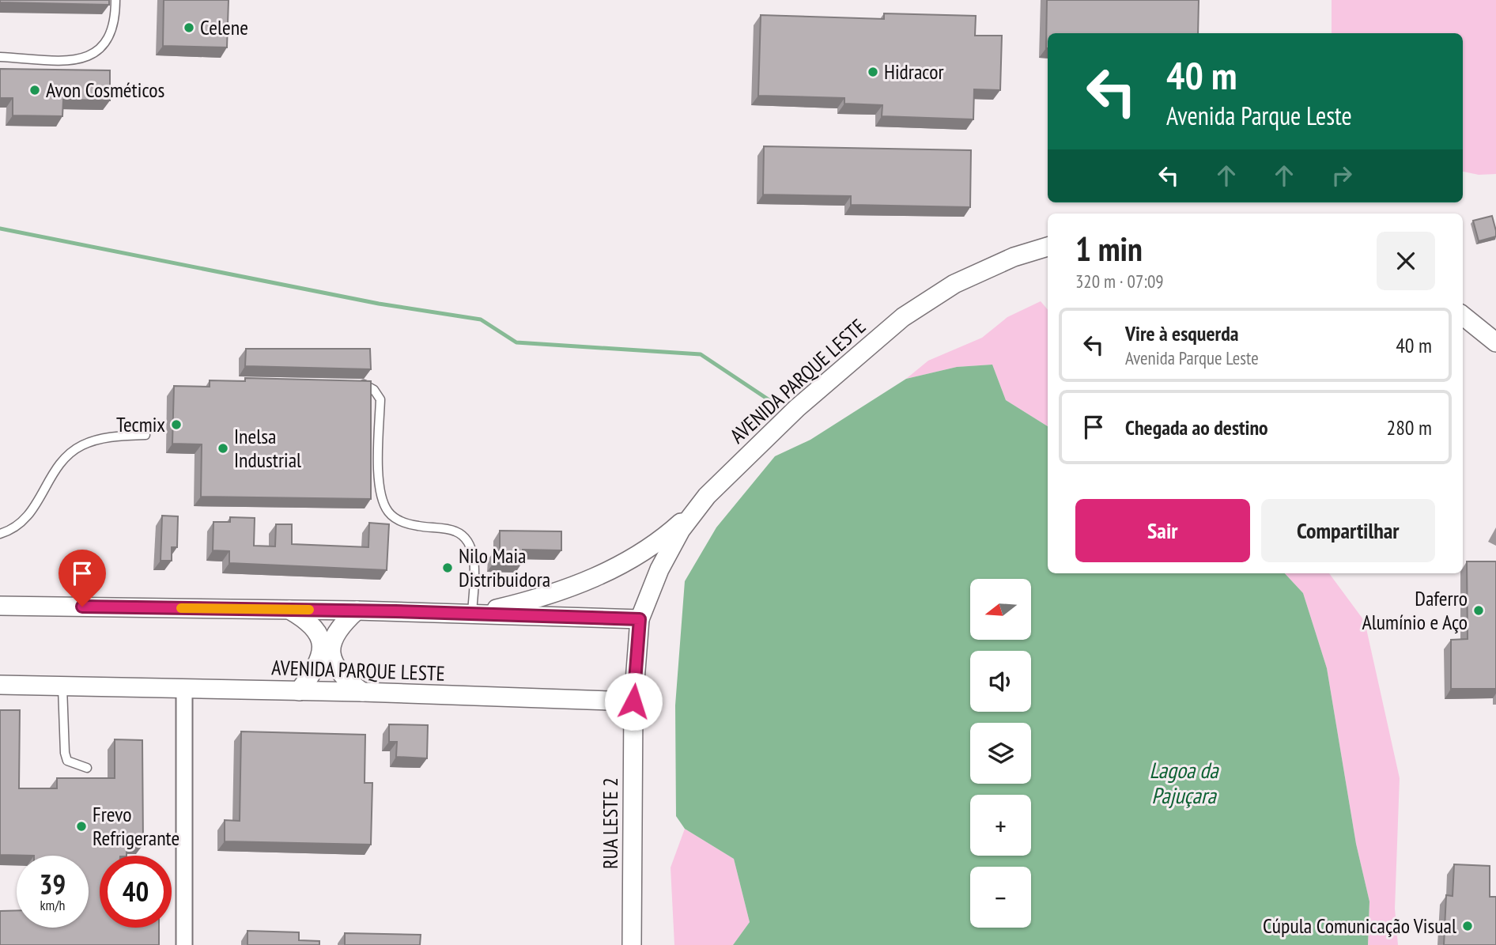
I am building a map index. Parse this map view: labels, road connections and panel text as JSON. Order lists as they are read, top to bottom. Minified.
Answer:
{"streets":{"street":["AVENIDA PARQUE LESTE","RUA LESTE 2"]},"crossings":[["AVENIDA PARQUE LESTE","RUA LESTE 2"]],"water":["Lagoa da Pajuçara"],"places":["Celene","Hidracor","Avon Cosméticos","Tecmix","Inelsa Industrial","Nilo Maia Distribuidora","Daferro Alumínio e Aço","Frevo Refrigerante","Cúpula Comunicação Visual"],"north":"left","page":{"turn":["40 m","Avenida Parque Leste"],"heading":["1 min","320 m · 07:09"],"list":[{"name":"Vire à esquerda","note":"Avenida Parque Leste","value":"40 m"},{"name":"Chegada ao destino","value":"280 m"}],"buttons":["Sair","Compartilhar"],"map_buttons":["+","−"],"speed":"39 km/h","limit":"40"}}
